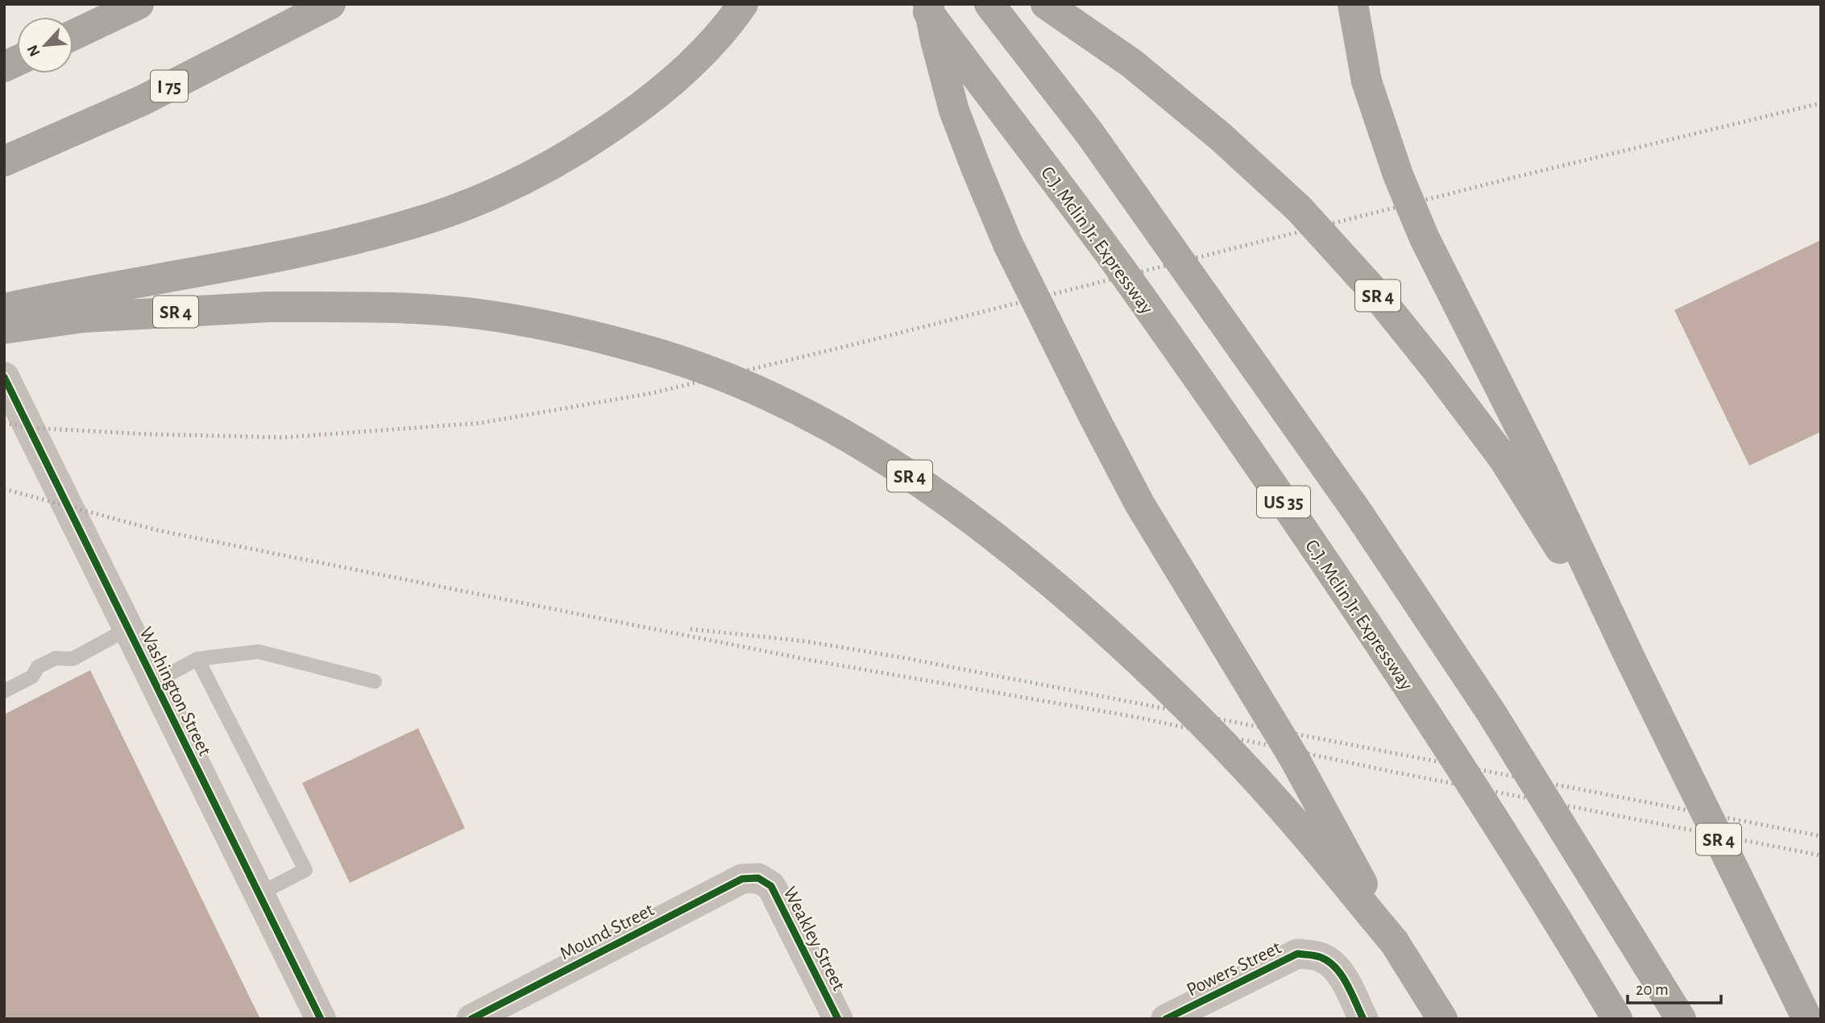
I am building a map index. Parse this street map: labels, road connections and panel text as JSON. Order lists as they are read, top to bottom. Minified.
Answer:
{"streets":{"highway":["I 75","C.J. Mclin Jr. Expressway","SR 4","US 35"],"street":["Washington Street","Mound Street","Weakley Street","Powers Street"]},"crossings":[["Mound Street","Weakley Street"]],"scale_bar":"20 m","north":"bottom left"}
